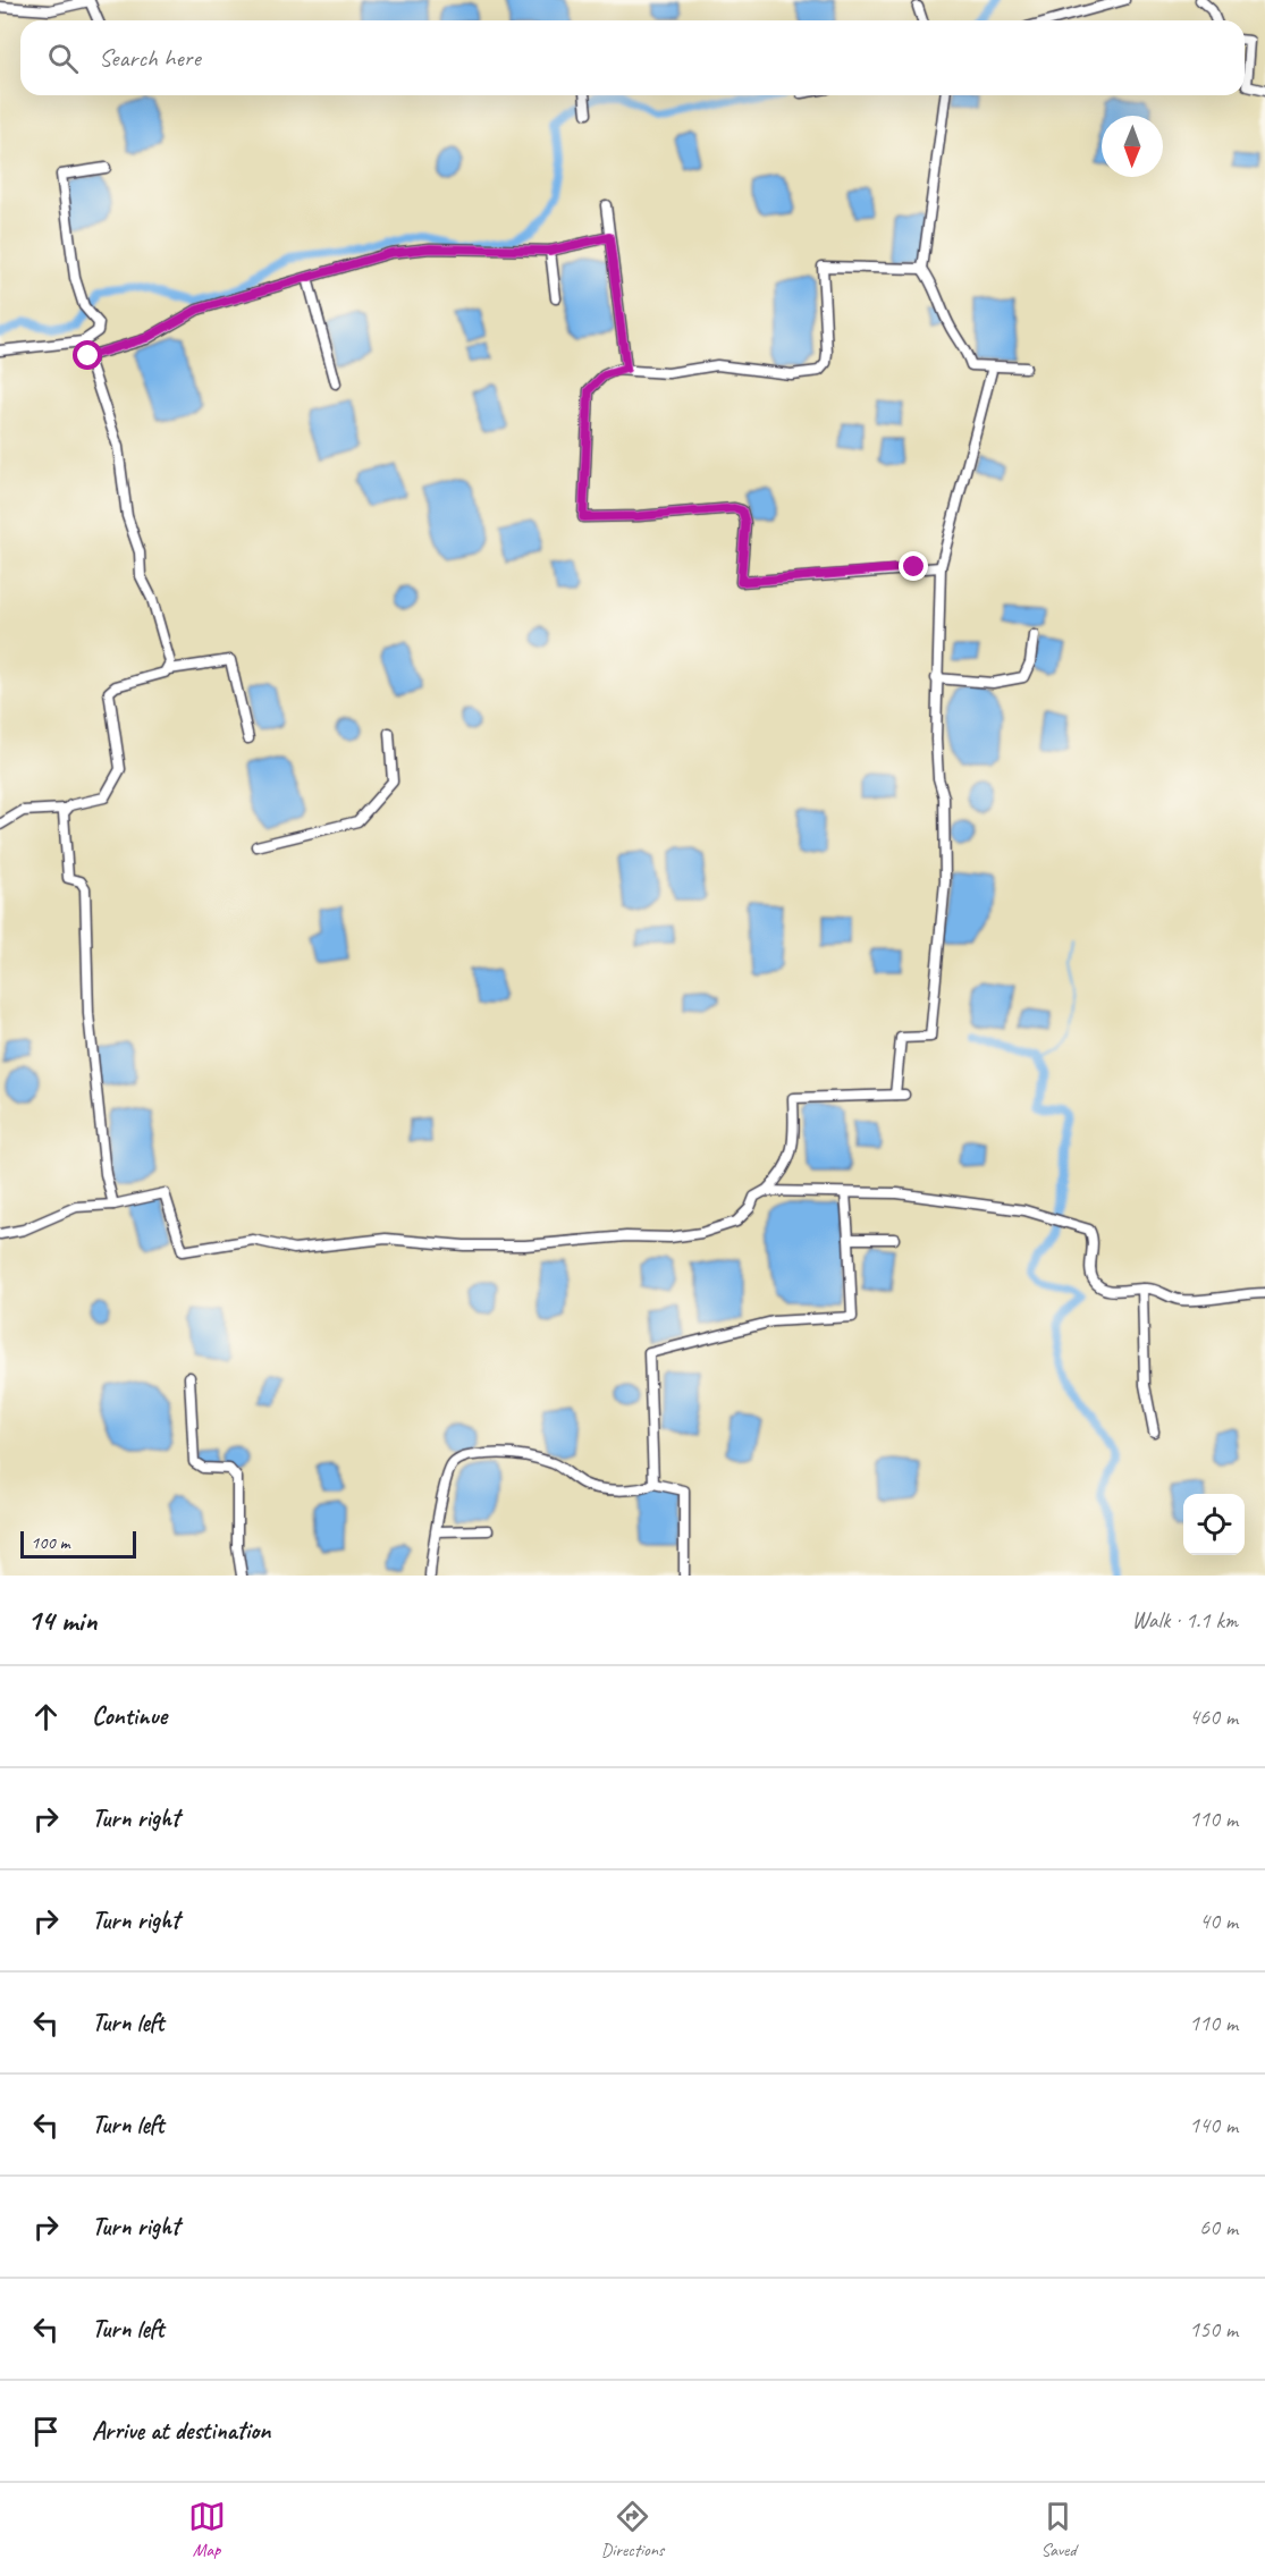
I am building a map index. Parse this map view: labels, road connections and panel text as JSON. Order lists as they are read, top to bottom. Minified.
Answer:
{"scale_bar":"100 m","north":"bottom","page":{"search":"Search here","scale":"100 m","heading":["14 min","Walk · 1.1 km"],"list":[["Continue","460 m"],["Turn right","110 m"],["Turn right","40 m"],["Turn left","110 m"],["Turn left","140 m"],["Turn right","60 m"],["Turn left","150 m"],"Arrive at destination"],"nav":["Map","Directions","Saved"]}}
